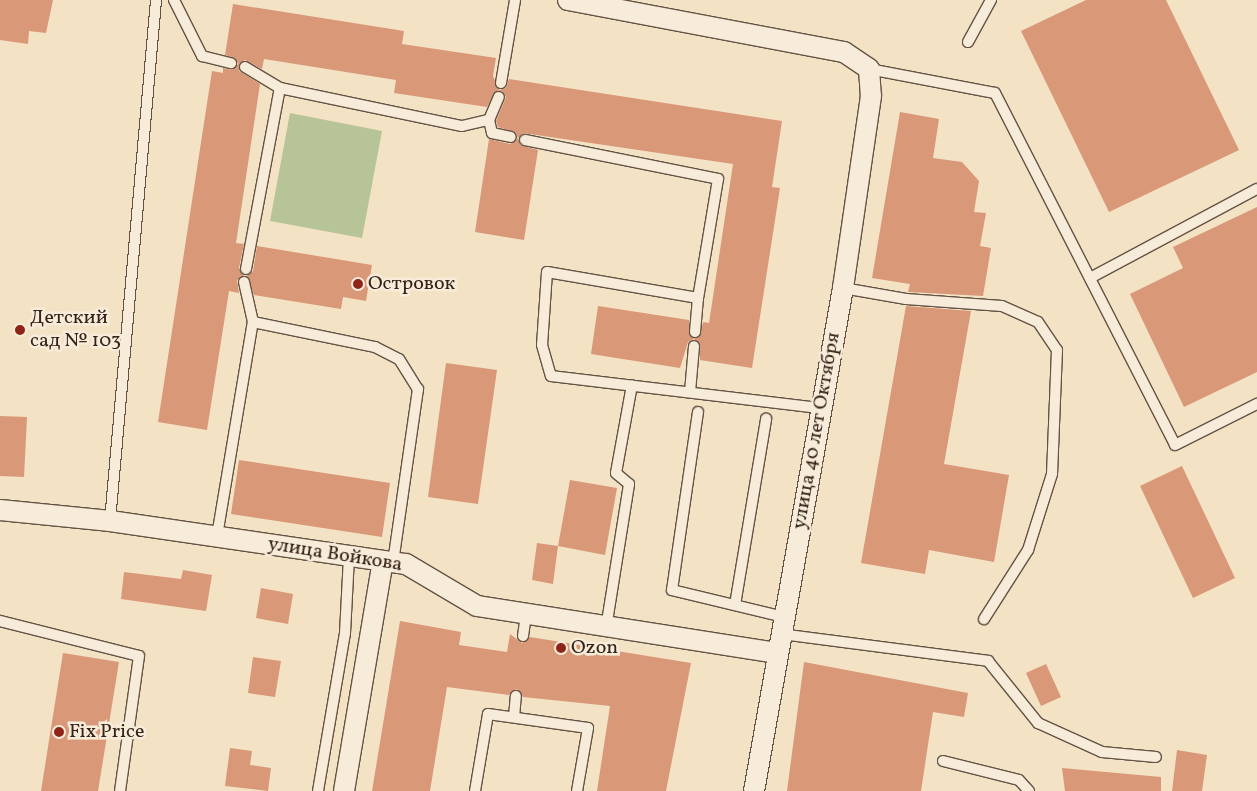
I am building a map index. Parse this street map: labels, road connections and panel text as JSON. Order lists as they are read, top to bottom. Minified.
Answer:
{"streets":{"street":["улица 40 лет Октября","улица Войкова"]},"crossings":[["улица 40 лет Октября","улица Войкова"]],"places":["Островок","Детский сад № 103","Ozon","Fix Price"]}
